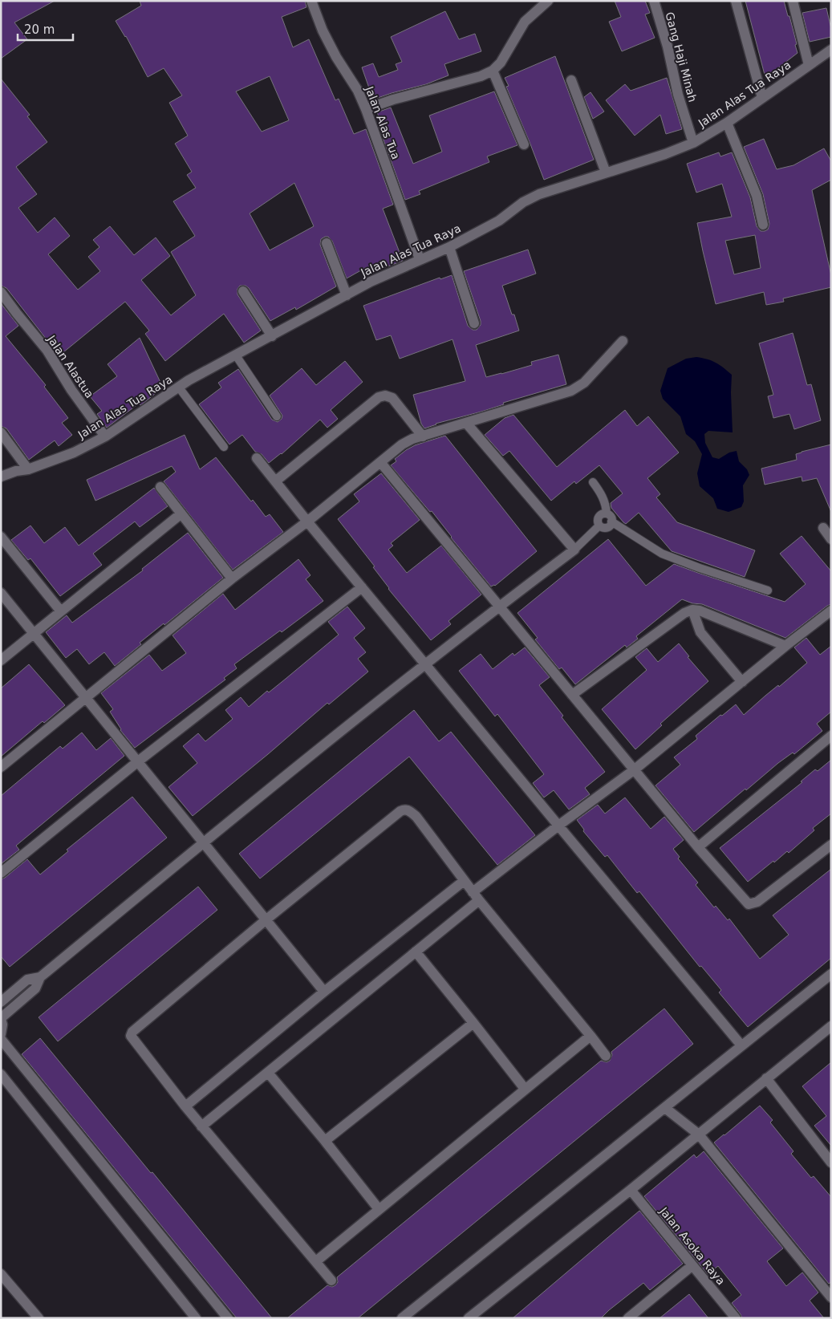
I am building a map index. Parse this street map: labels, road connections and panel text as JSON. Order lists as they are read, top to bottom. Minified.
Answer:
{"streets":{"street":["Gang Haji Minah","Jalan Alas Tua Raya","Jalan Alas Tua","Jalan Alastua","Jalan Asoka Raya"]},"crossings":[["Gang Haji Minah","Jalan Alas Tua Raya"],["Jalan Alas Tua Raya","Jalan Alas Tua"],["Jalan Alas Tua Raya","Jalan Alastua"]],"scale_bar":"20 m"}
